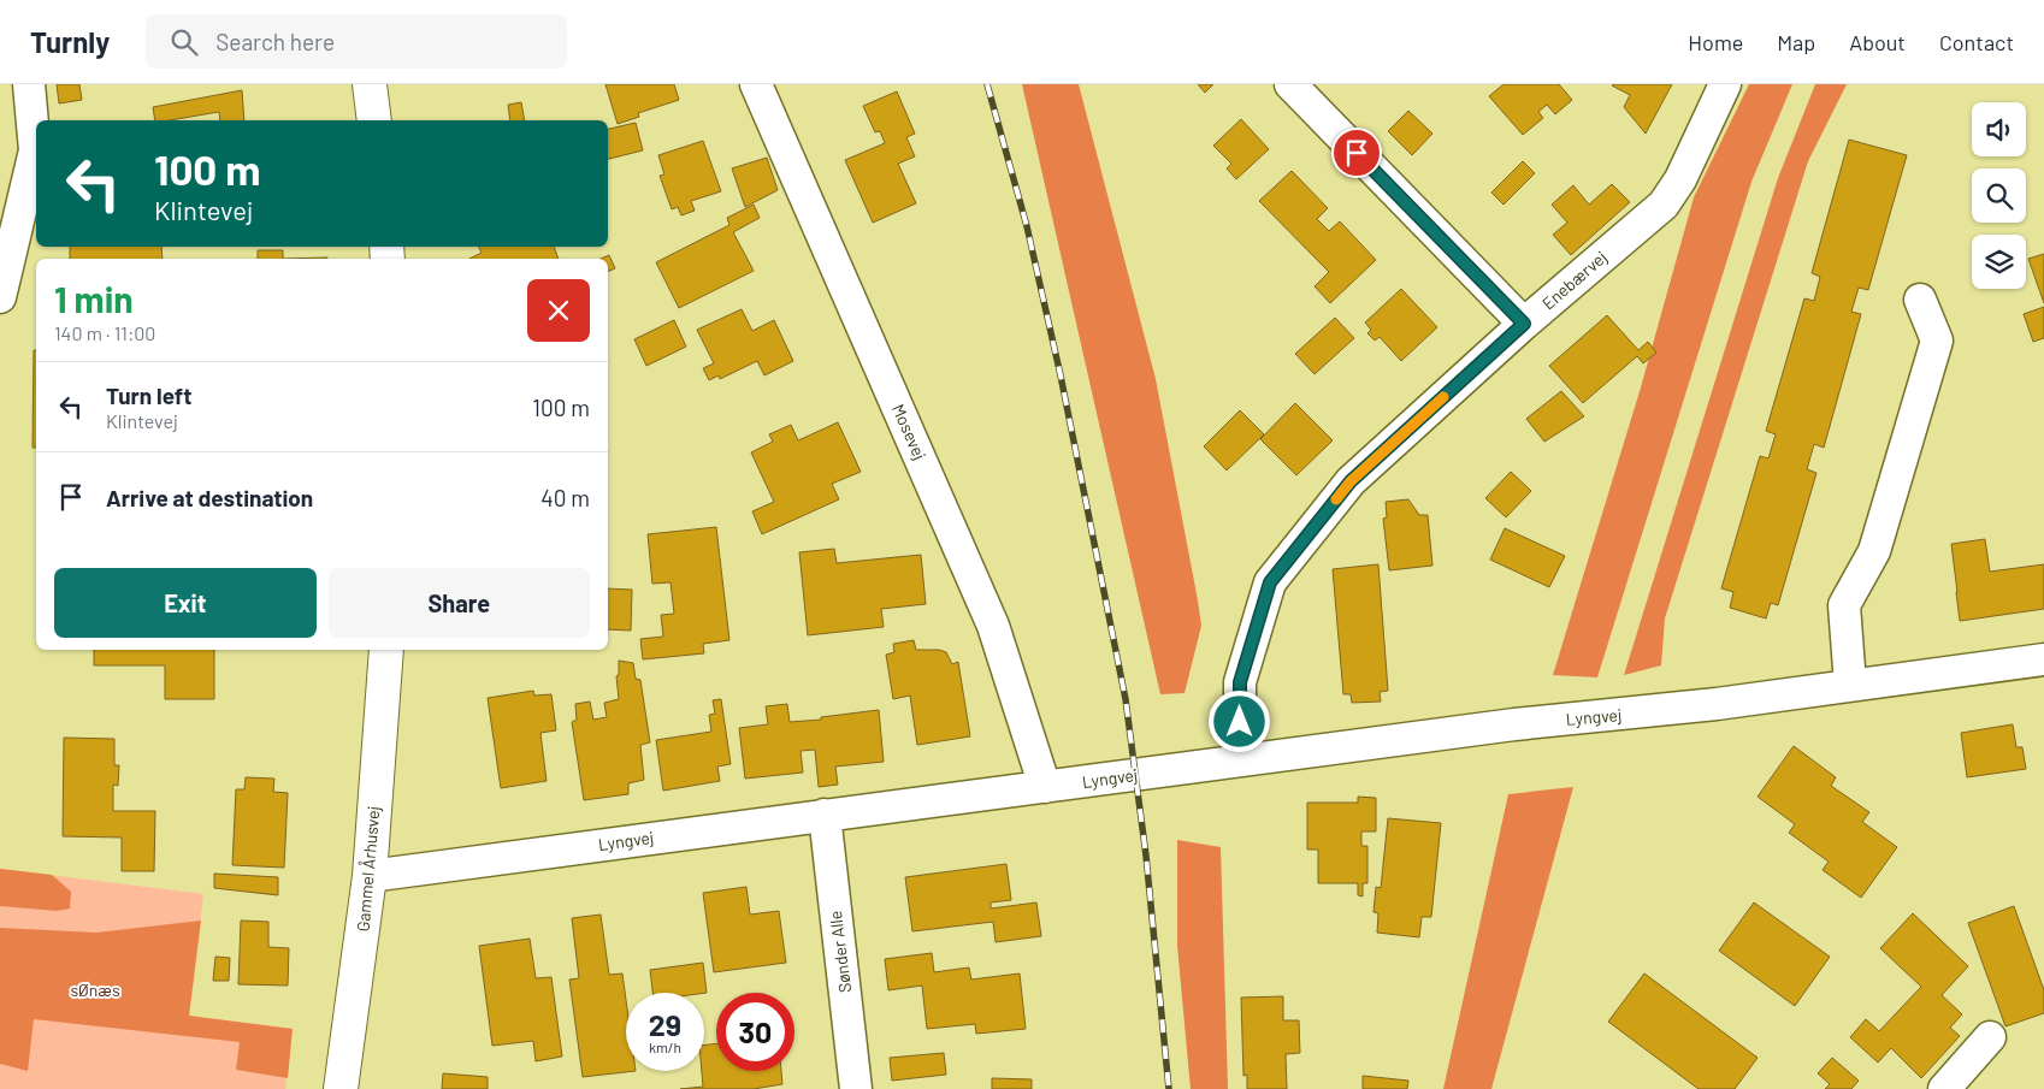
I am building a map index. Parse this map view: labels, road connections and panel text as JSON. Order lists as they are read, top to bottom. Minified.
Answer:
{"streets":{"street":["Enebærvej","Mosevej","Lyngvej","Gammel Århusvej","Sønder Alle"]},"crossings":[["Enebærvej","Lyngvej"],["Mosevej","Lyngvej"],["Lyngvej","Gammel Århusvej"],["Lyngvej","Sønder Alle"]],"parks":["sØnæs"],"page":{"header":"Turnly","search":"Search here","nav":["Home","Map","About","Contact"],"turn":["100 m","Klintevej"],"heading":["1 min","140 m · 11:00"],"list":[{"name":"Turn left","note":"Klintevej","value":"100 m"},{"name":"Arrive at destination","value":"40 m"}],"buttons":["Exit","Share"],"speed":"29 km/h","limit":"30"}}
